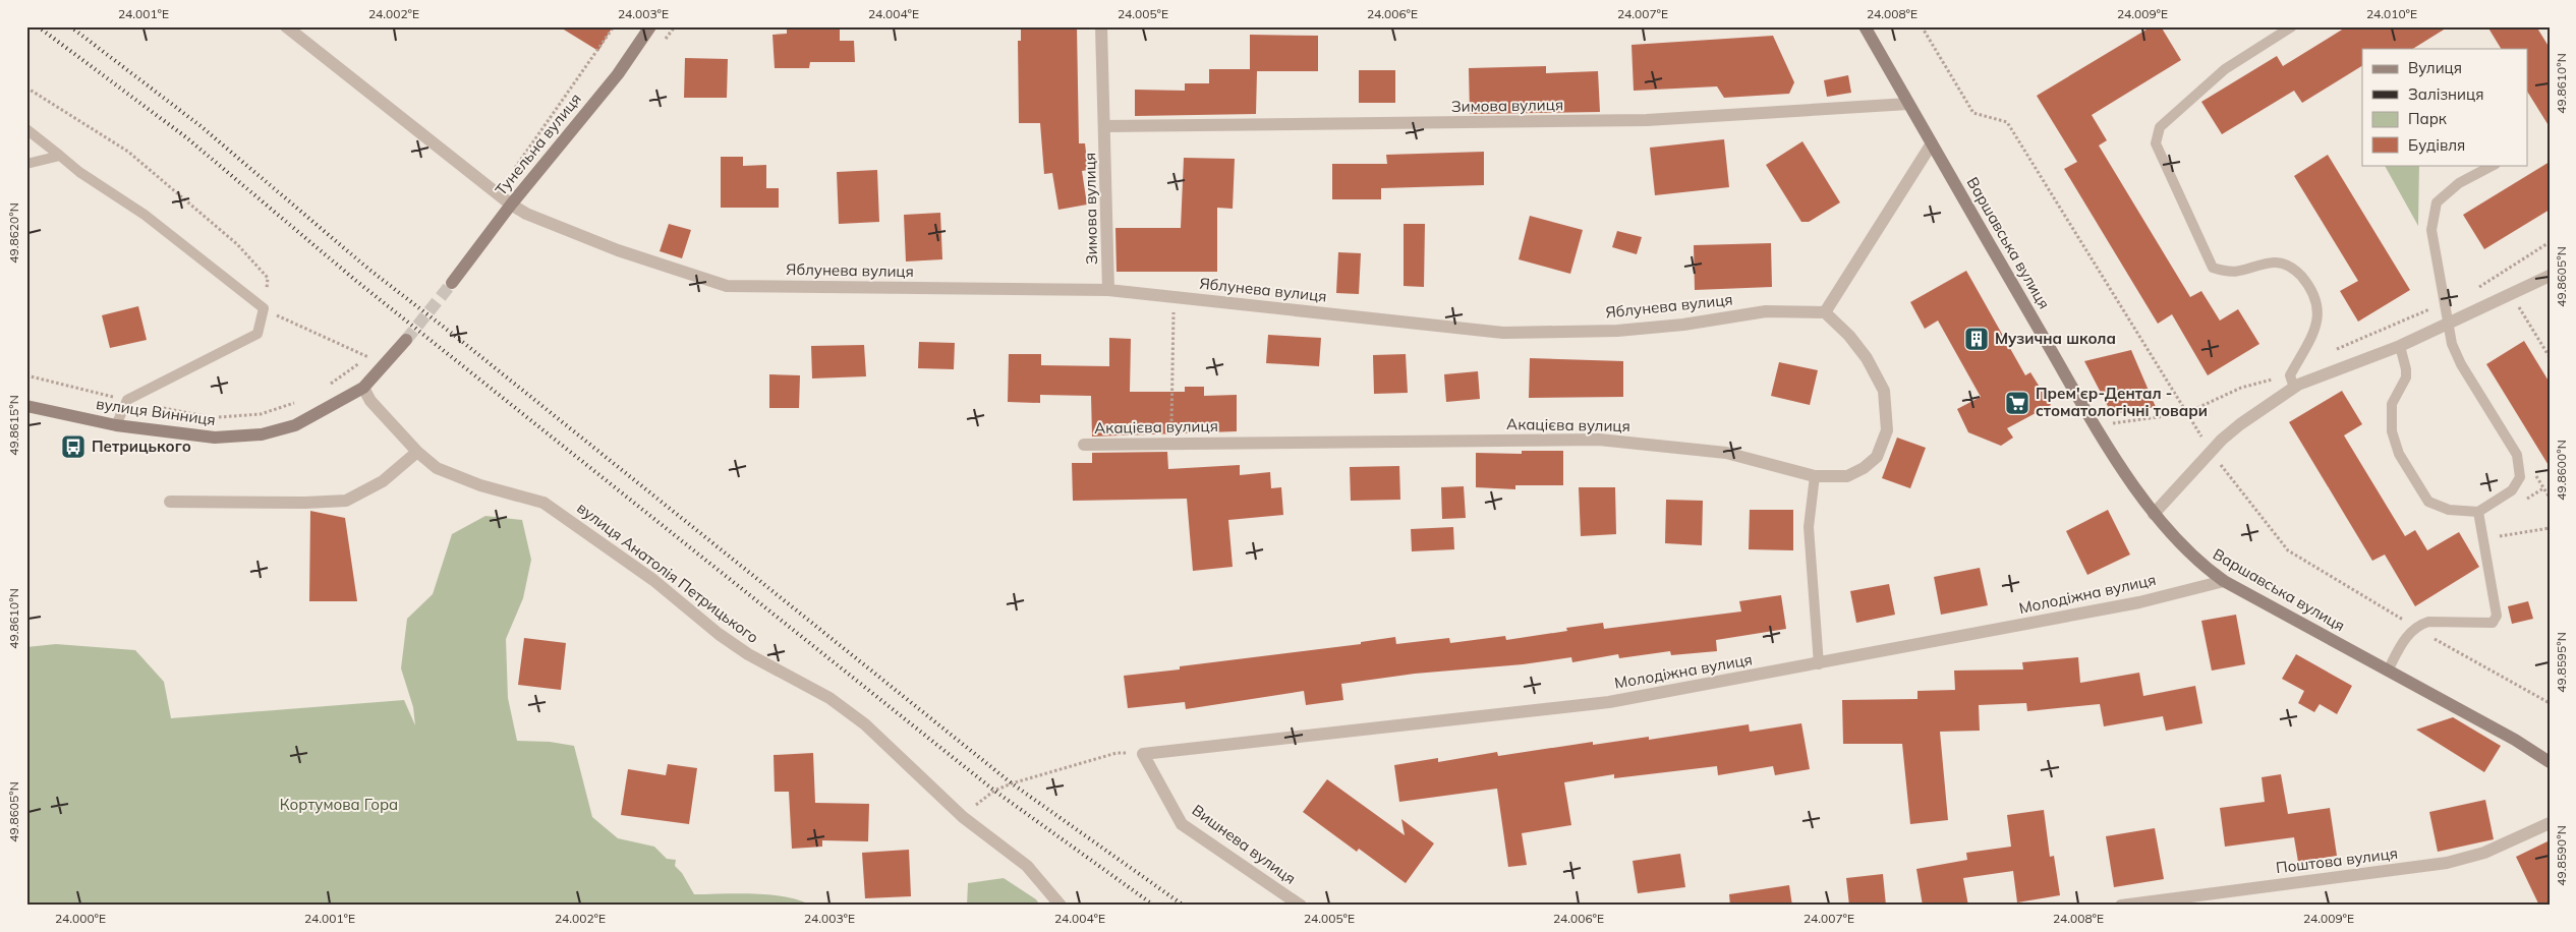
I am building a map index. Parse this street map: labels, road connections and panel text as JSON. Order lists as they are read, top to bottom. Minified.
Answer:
{"streets":{"street":["Зимова вулиця","Тунельна вулиця","Варшавська вулиця","Яблунева вулиця","вулиця Винниця","Акацієва вулиця","вулиця Анатолія Петрицького","Молодіжна вулиця","Вишнева вулиця","Поштова вулиця"]},"crossings":[["Зимова вулиця","Варшавська вулиця"],["Зимова вулиця","Яблунева вулиця"],["Тунельна вулиця","Яблунева вулиця"],["Варшавська вулиця","Молодіжна вулиця"],["Яблунева вулиця","Акацієва вулиця"],["вулиця Винниця","вулиця Анатолія Петрицького"],["Молодіжна вулиця","Вишнева вулиця"]],"parks":["Кортумова Гора"],"places":{"building":["Музична школа"],"supermarket":["Прем'єр-Дентал - стоматологічні товари"],"bus stop":["Петрицького"]},"legend":["Вулиця","Залізниця","Парк","Будівля"],"coordinates":["24.001°E","24.002°E","24.003°E","24.004°E","24.005°E","24.006°E","24.007°E","24.008°E","24.009°E","24.010°E","49.8610°N","49.8620°N","49.8605°N","49.8615°N","49.8600°N","49.8595°N","49.8590°N","24.000°E"]}
